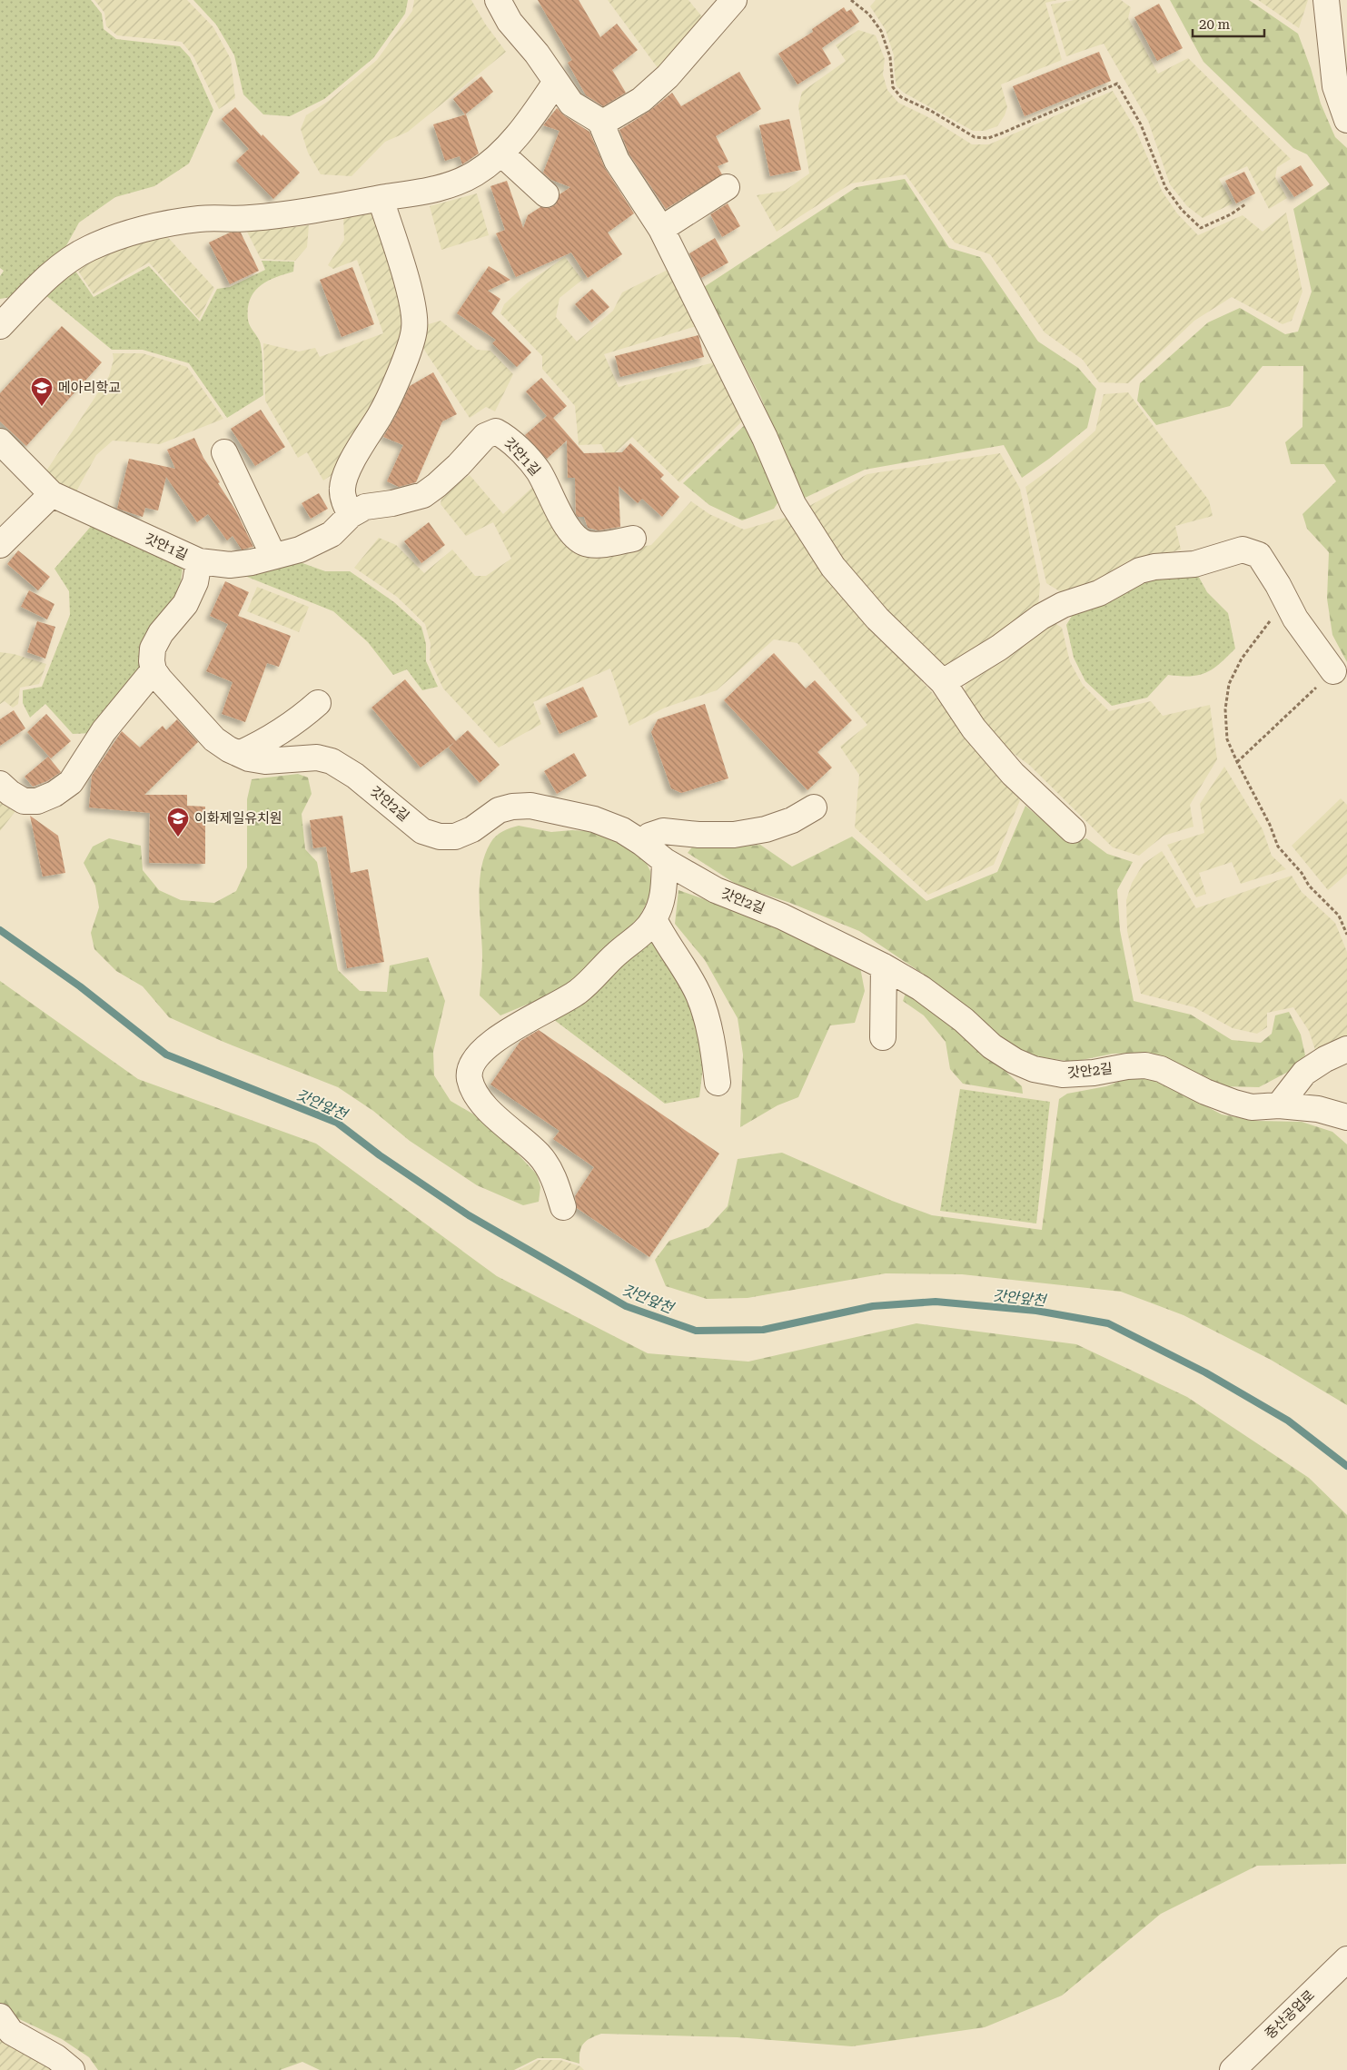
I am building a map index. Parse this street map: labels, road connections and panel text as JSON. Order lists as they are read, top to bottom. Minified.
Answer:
{"streets":{"street":["갓안1길","갓안2길","중산공업로"]},"water":["갓안앞천"],"places":{"school or university":["메아리학교","이화제일유치원"]},"scale_bar":"20 m"}
